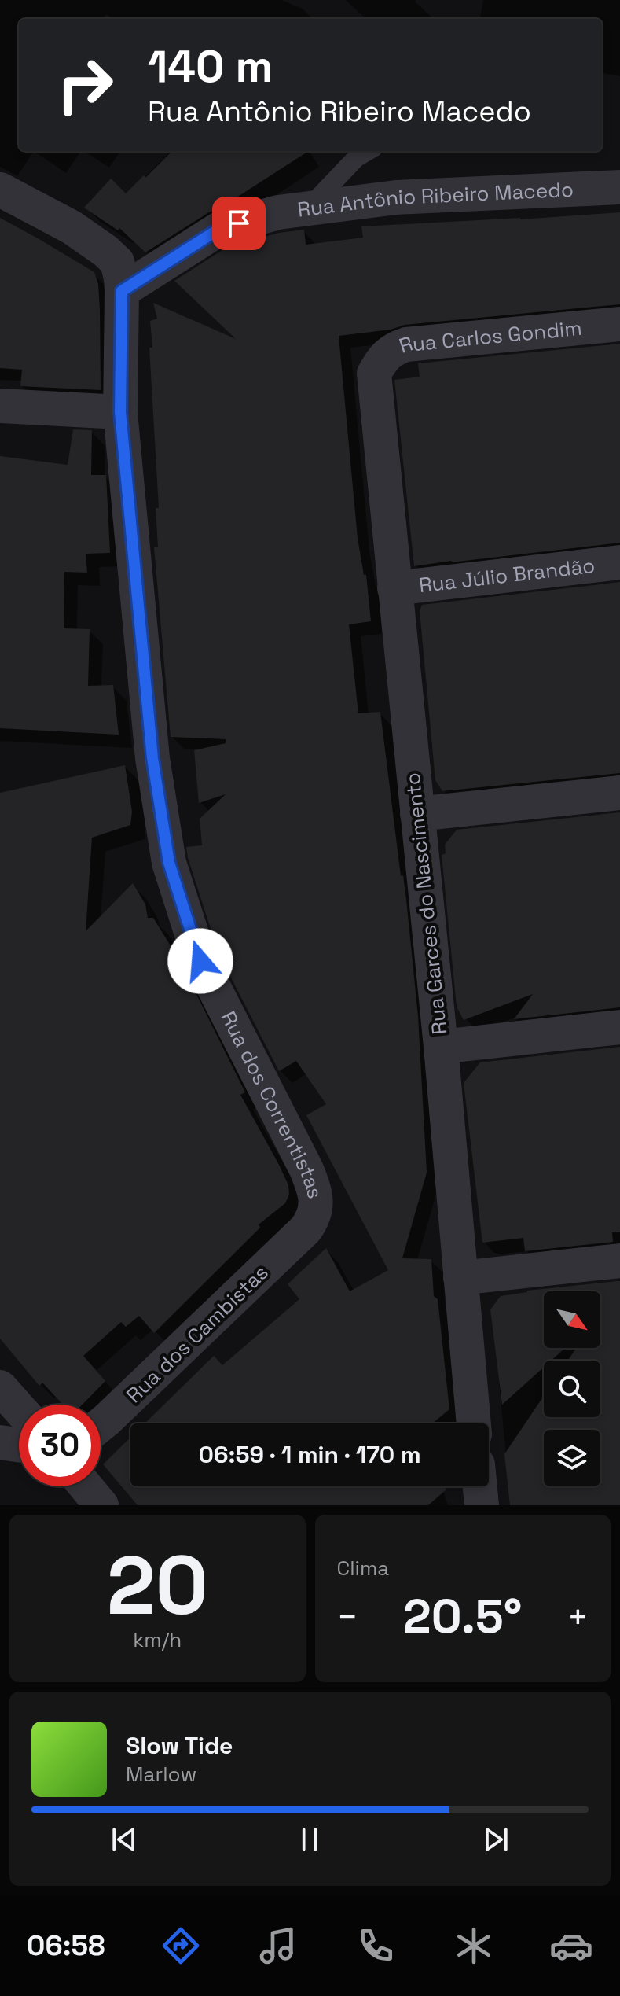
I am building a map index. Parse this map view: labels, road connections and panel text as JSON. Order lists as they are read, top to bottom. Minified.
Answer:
{"streets":{"street":["Rua Antônio Ribeiro Macedo","Rua Carlos Gondim","Rua Júlio Brandão","Rua Garces do Nascimento","Rua dos Correntistas","Rua dos Cambistas"]},"crossings":[["Rua Antônio Ribeiro Macedo","Rua dos Correntistas"],["Rua Carlos Gondim","Rua Garces do Nascimento"],["Rua Júlio Brandão","Rua Garces do Nascimento"],["Rua dos Correntistas","Rua dos Cambistas"]],"north":"bottom right","page":{"turn":["140 m","Rua Antônio Ribeiro Macedo"],"limit":"30","trip":"06:59 · 1 min · 170 m","tile":[["20","km/h"],"Clima"],"heat":["−","20.5°","+"],"song":["Slow Tide","Marlow"],"tabs":"06:58"}}
